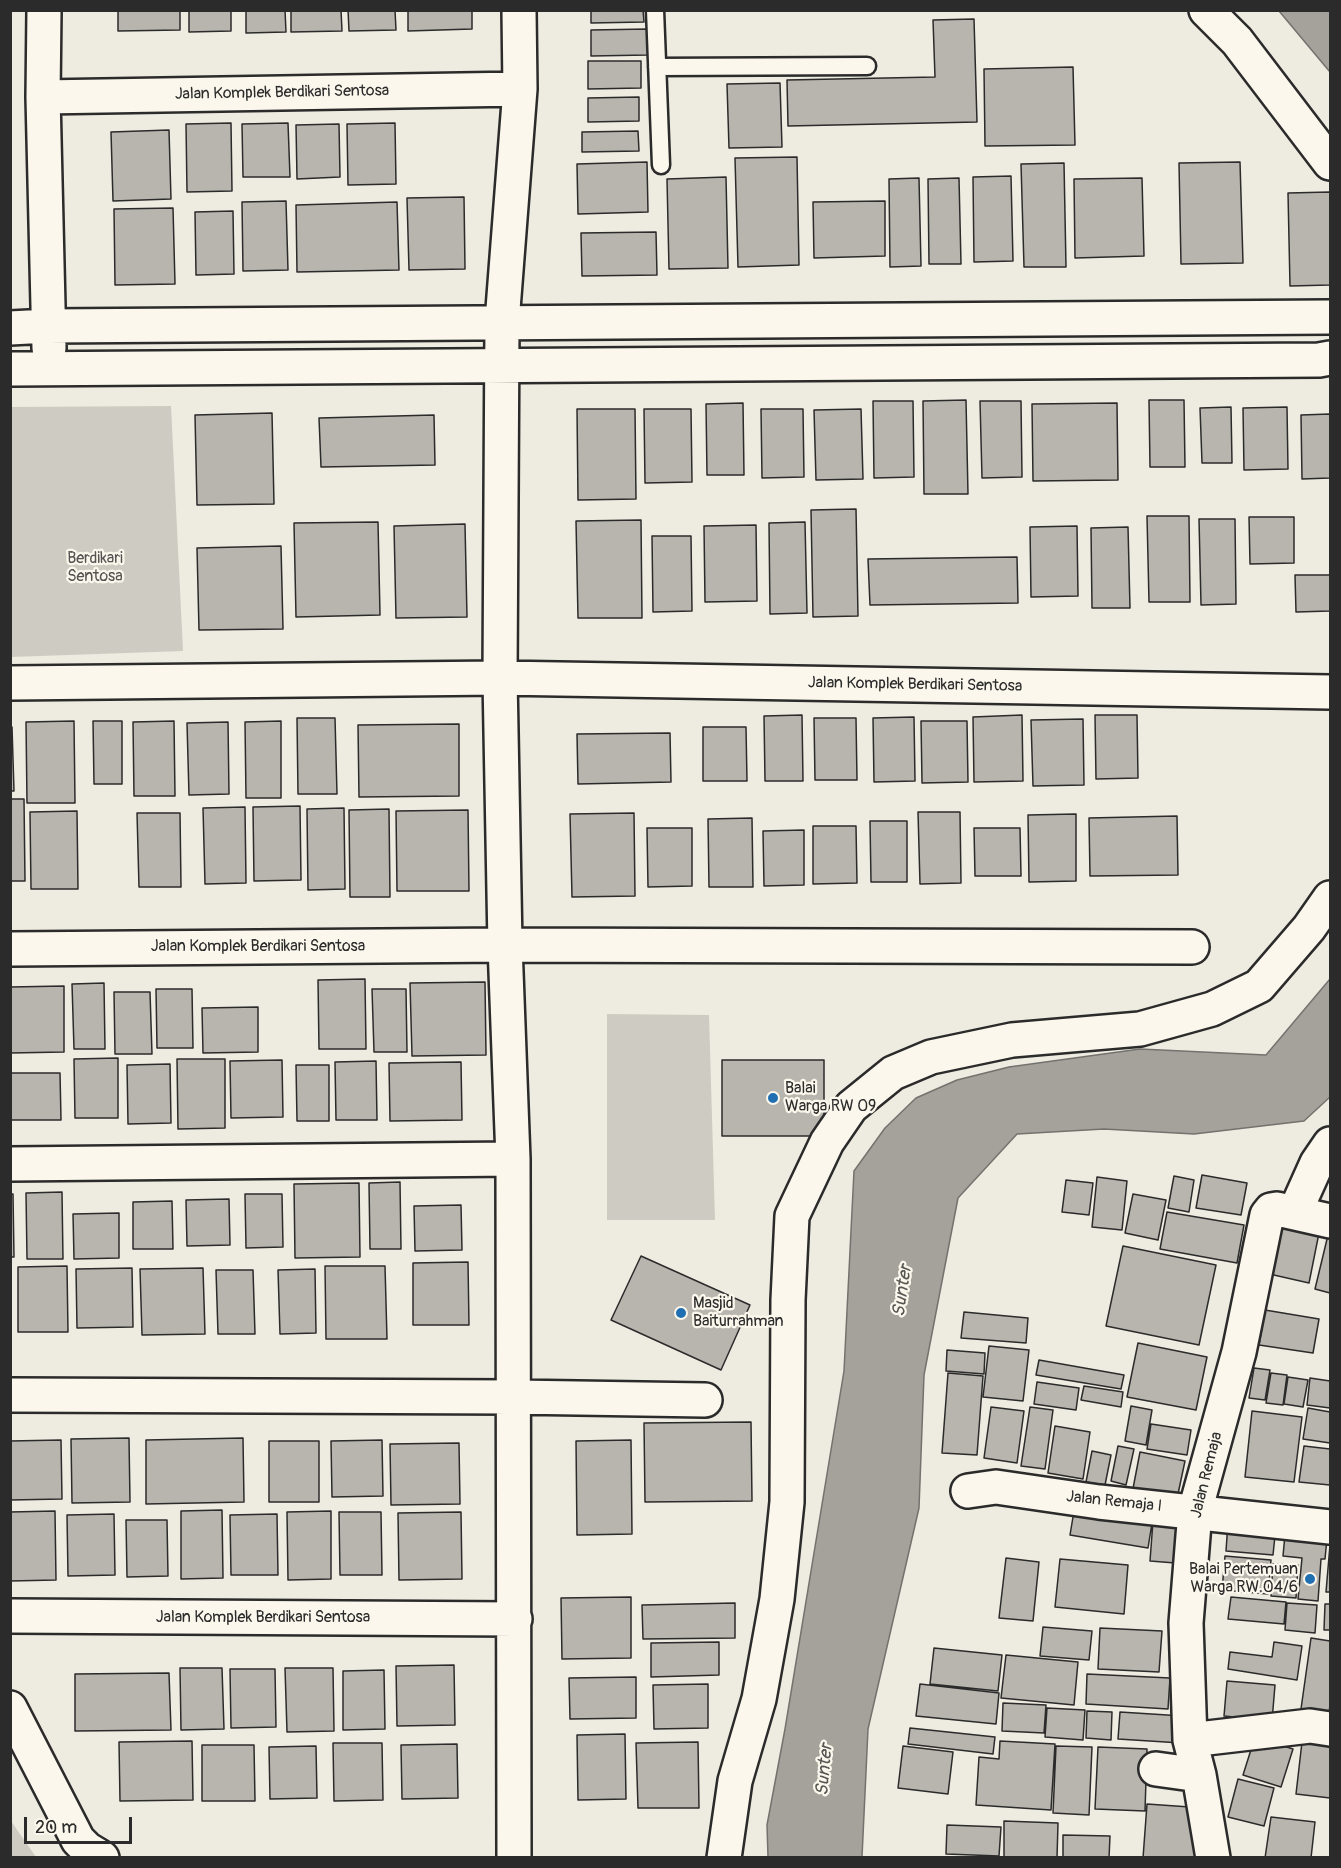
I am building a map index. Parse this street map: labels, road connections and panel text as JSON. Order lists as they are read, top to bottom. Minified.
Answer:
{"streets":{"street":["Jalan Komplek Berdikari Sentosa","Jalan Remaja","Jalan Remaja I"]},"crossings":[["Jalan Remaja","Jalan Remaja I"]],"water":["Sunter"],"parks":["Berdikari Sentosa"],"places":["Balai Warga RW 09","Masjid Baiturrahman","Balai Pertemuan Warga RW.04/6"],"scale_bar":"20 m"}
